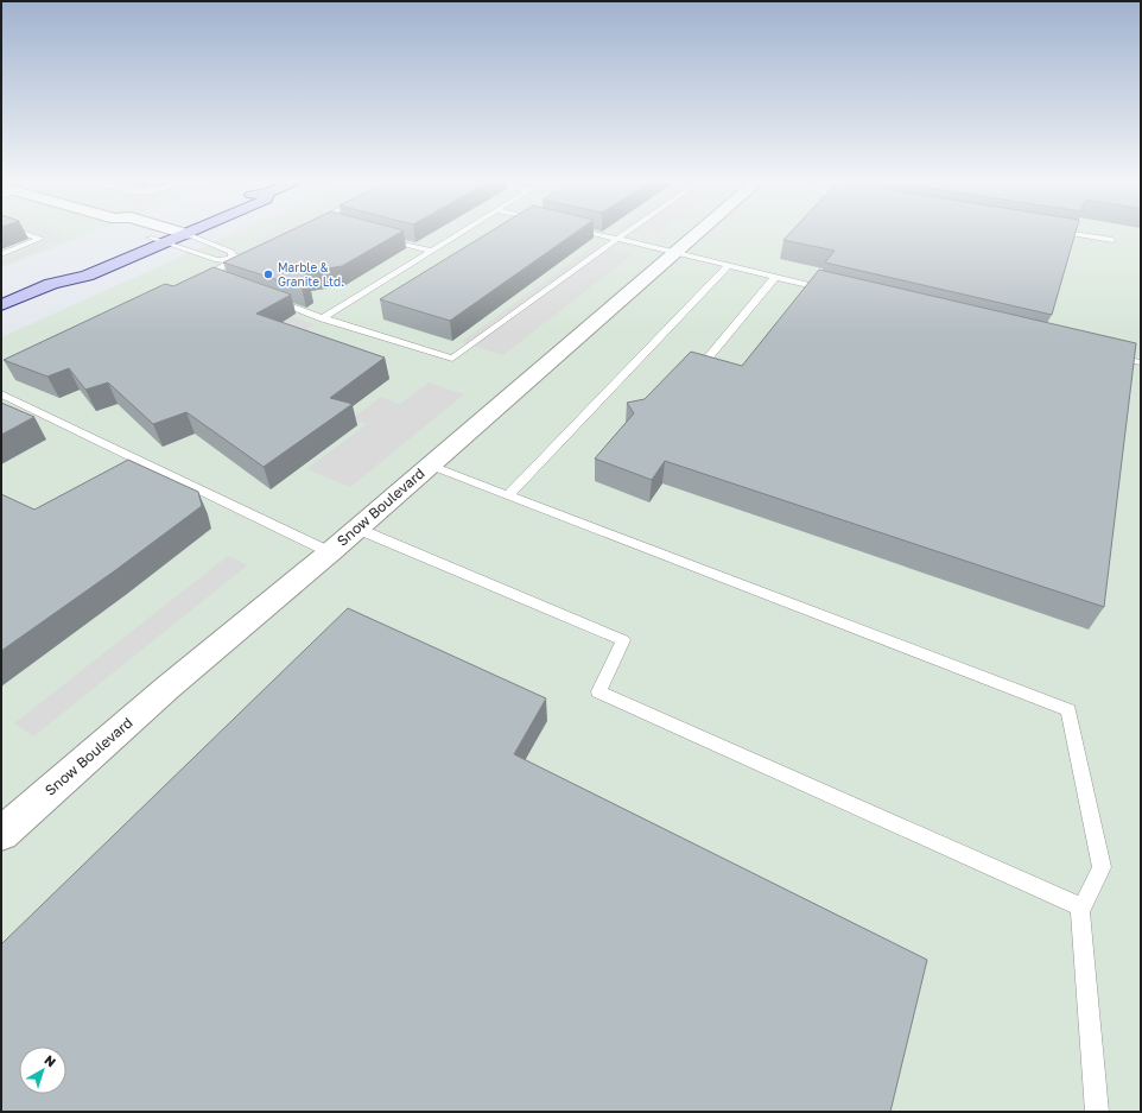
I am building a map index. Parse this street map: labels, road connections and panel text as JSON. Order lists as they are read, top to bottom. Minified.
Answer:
{"streets":{"street":["Snow Boulevard"]},"places":["Marble & Granite Ltd."],"north":"top right"}
